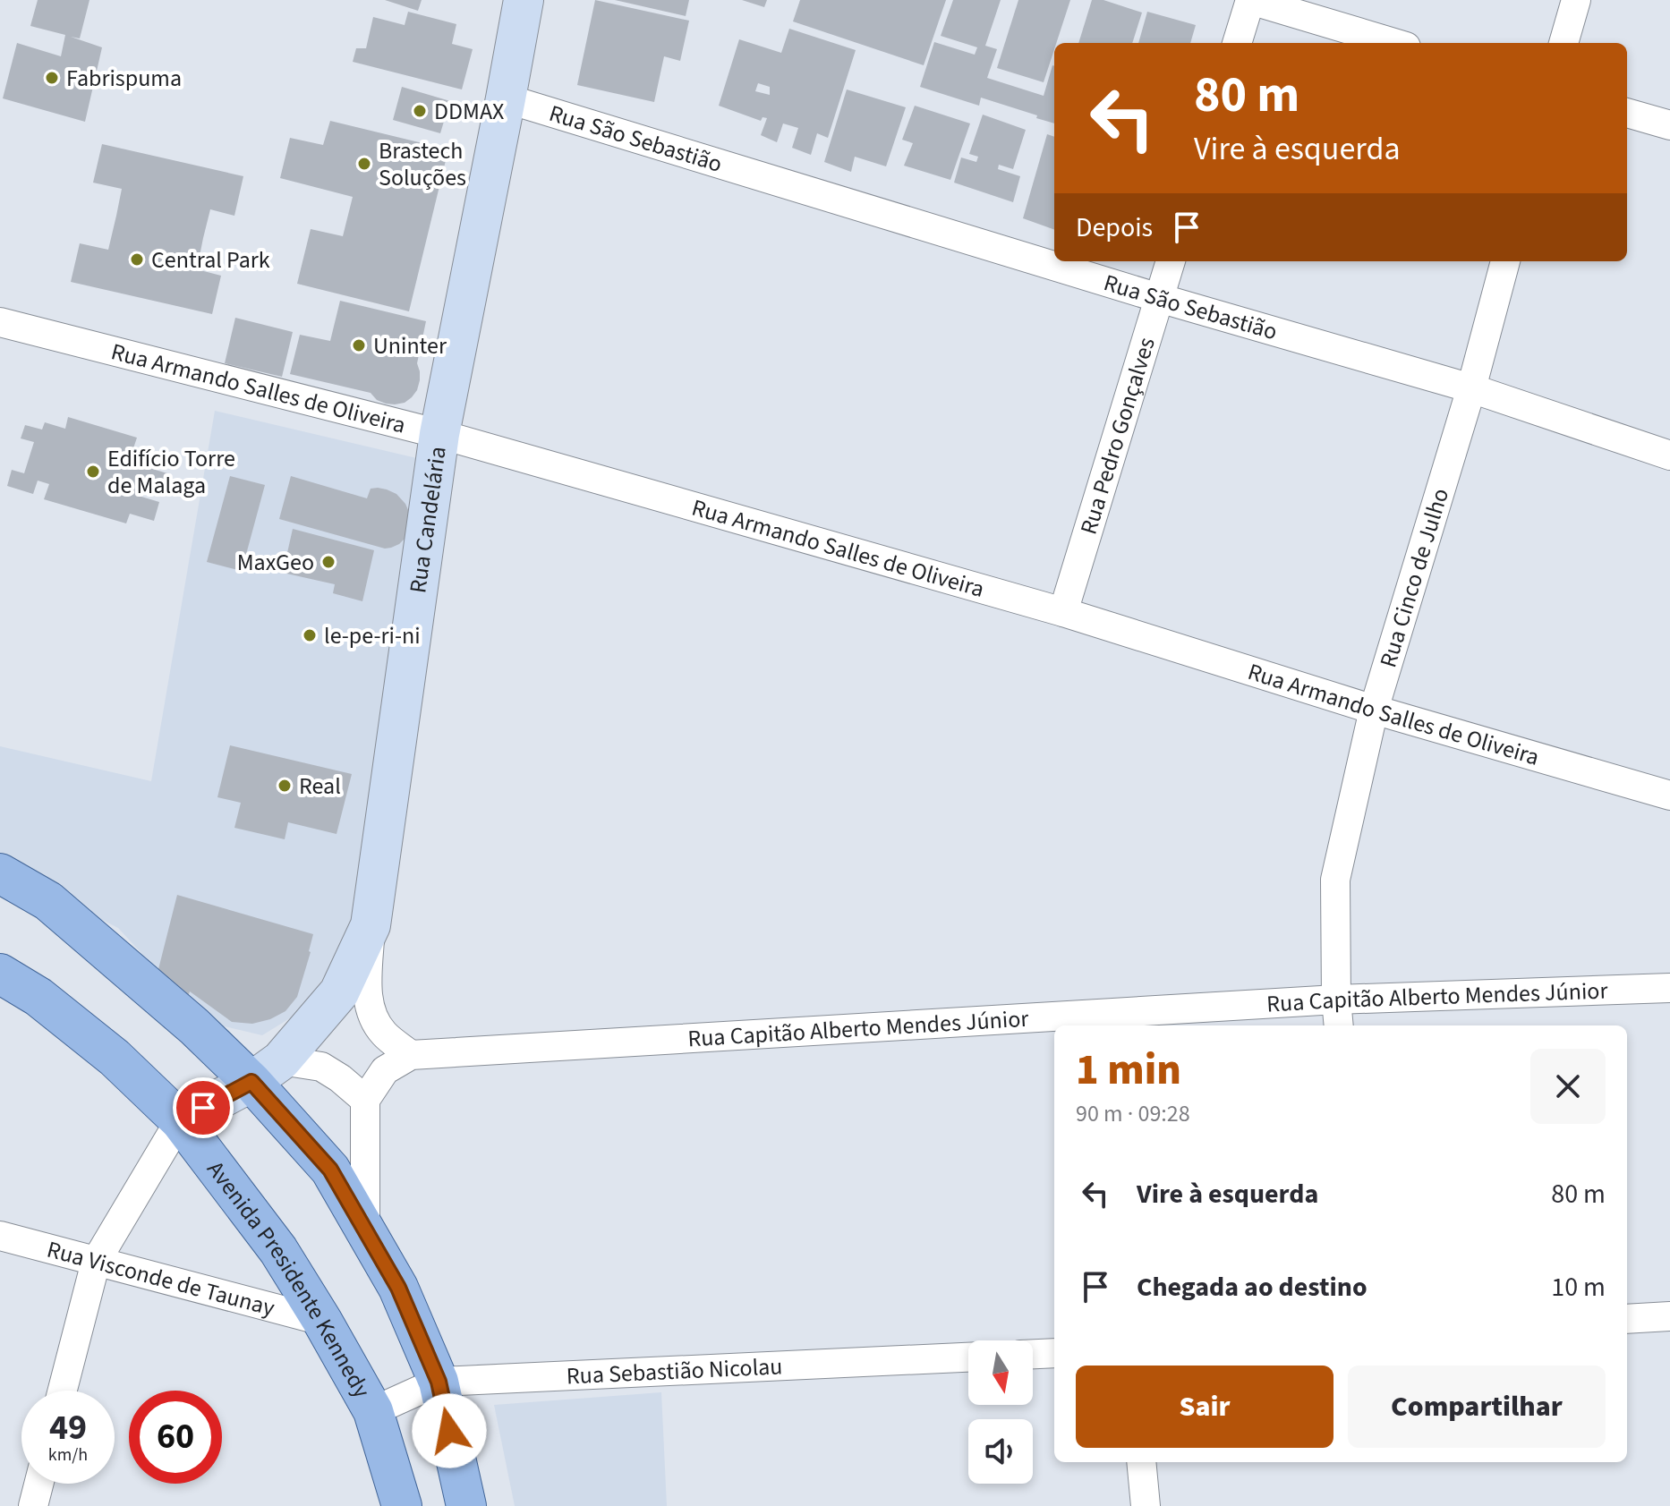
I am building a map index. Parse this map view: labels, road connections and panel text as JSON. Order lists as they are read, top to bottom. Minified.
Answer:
{"streets":{"main road":["Avenida Presidente Kennedy"],"street":["Rua São Sebastião","Rua Armando Salles de Oliveira","Rua Pedro Gonçalves","Rua Candelária","Rua Cinco de Julho","Rua Capitão Alberto Mendes Júnior","Rua Visconde de Taunay","Rua Sebastião Nicolau"]},"crossings":[["Rua São Sebastião","Rua Pedro Gonçalves"],["Rua São Sebastião","Rua Candelária"],["Rua São Sebastião","Rua Cinco de Julho"],["Rua Armando Salles de Oliveira","Rua Pedro Gonçalves"],["Rua Armando Salles de Oliveira","Rua Candelária"],["Rua Armando Salles de Oliveira","Rua Cinco de Julho"],["Rua Cinco de Julho","Rua Capitão Alberto Mendes Júnior"],["Rua Visconde de Taunay","Avenida Presidente Kennedy"],["Avenida Presidente Kennedy","Rua Sebastião Nicolau"]],"places":["Fabrispuma","DDMAX","Brastech Soluções","Central Park","Uninter","Edifício Torre de Malaga","MaxGeo","le-pe-ri-ni","Real"],"north":"bottom","page":{"turn":["80 m","Vire à esquerda"],"then":"Depois","heading":["1 min","90 m · 09:28"],"list":[{"name":"Vire à esquerda","value":"80 m"},{"name":"Chegada ao destino","value":"10 m"}],"buttons":["Sair","Compartilhar"],"speed":"49 km/h","limit":"60"}}
